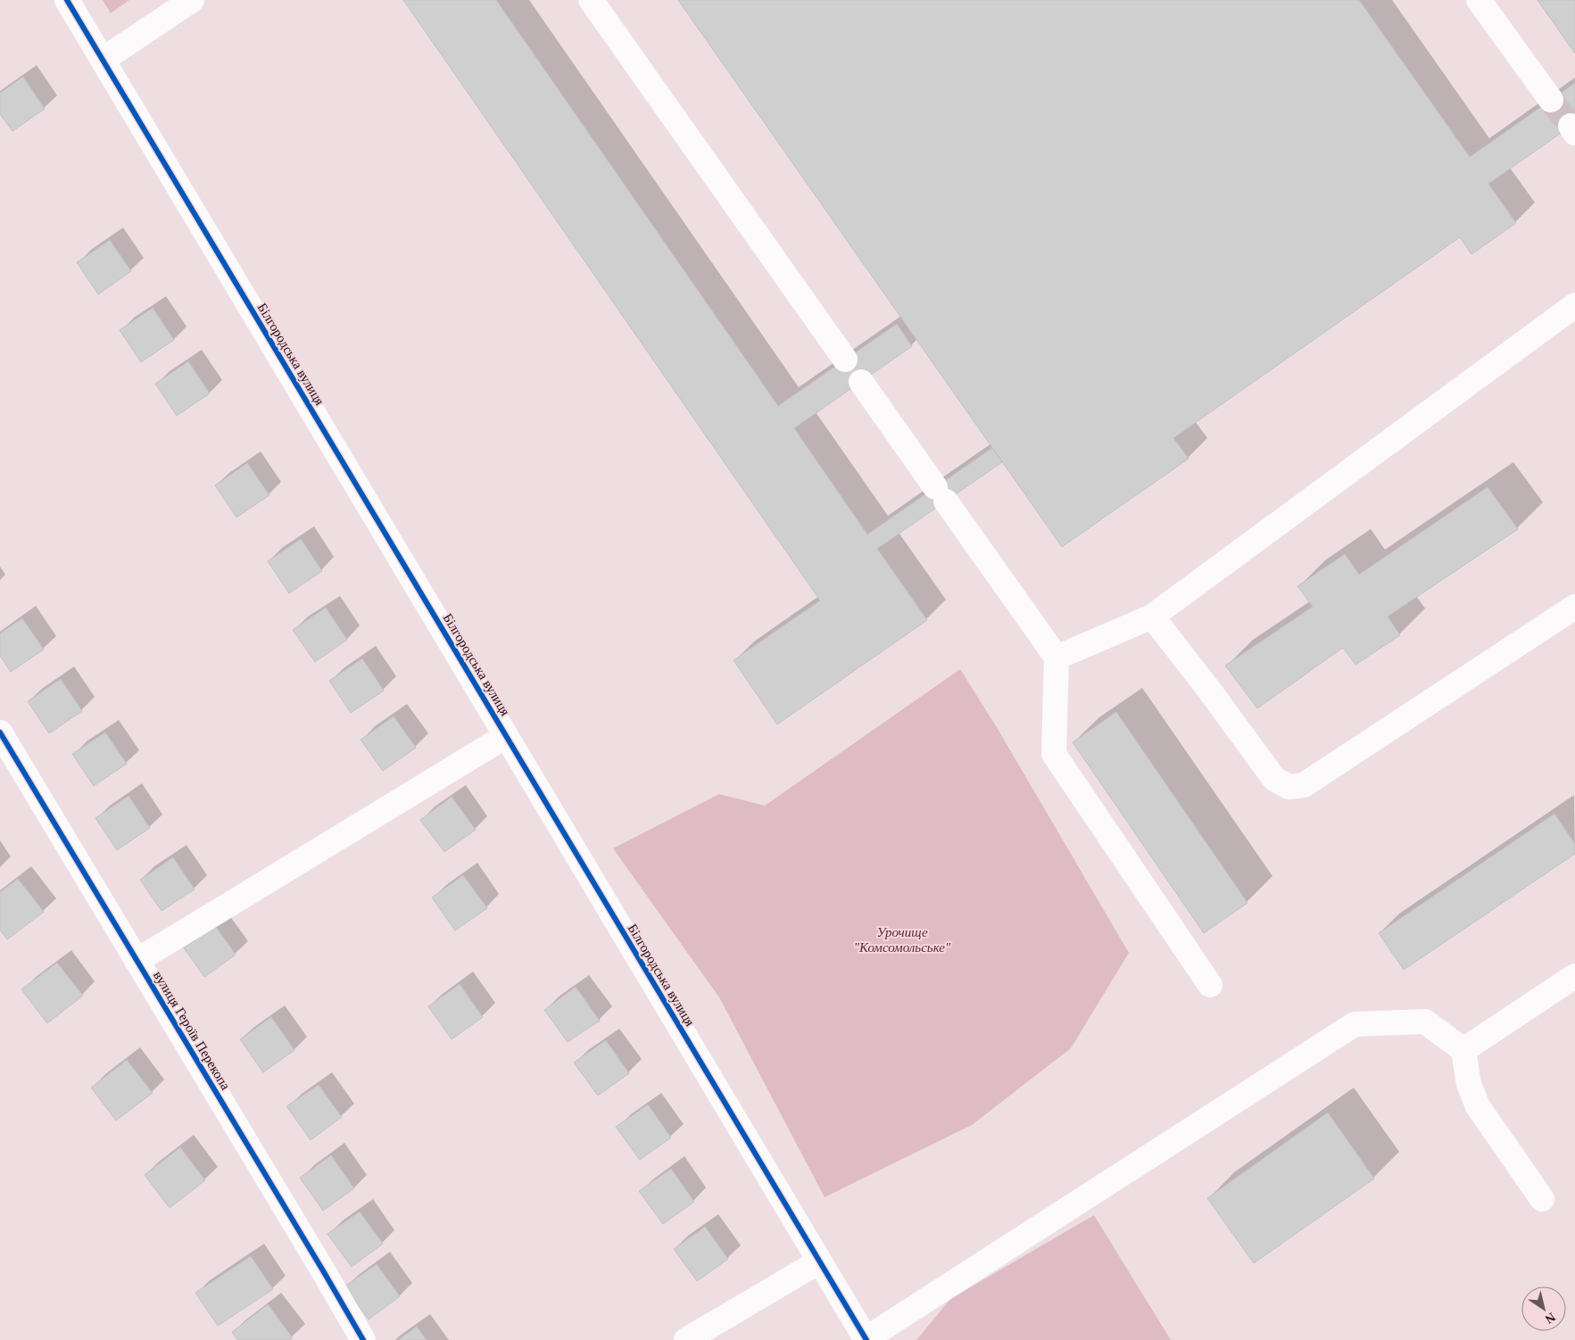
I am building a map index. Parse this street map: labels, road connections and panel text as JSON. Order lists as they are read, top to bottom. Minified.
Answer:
{"streets":{"street":["Білгородська вулиця","вулиця Героїв Перекопа"]},"parks":["Урочище \"Комсомольське\""],"north":"bottom right"}
